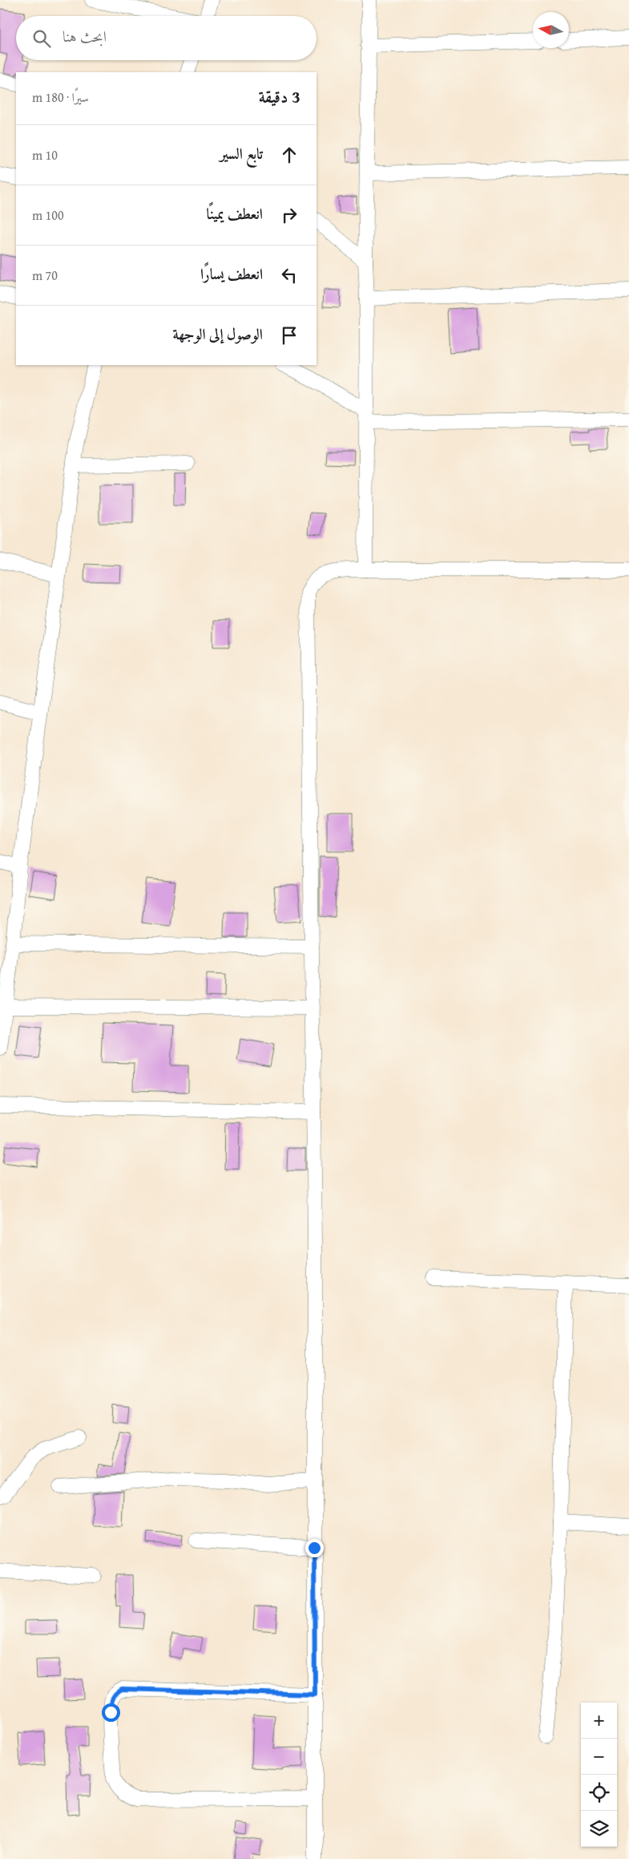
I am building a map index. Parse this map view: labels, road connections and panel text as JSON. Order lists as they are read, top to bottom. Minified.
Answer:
{"north":"left","page":{"search":"ابحث هنا","heading":["3 دقيقة","سيرًا · 180 m"],"list":[["تابع السير","10 m"],["انعطف يمينًا","100 m"],["انعطف يسارًا","70 m"],"الوصول إلى الوجهة"],"map_buttons":["+","−"]}}
